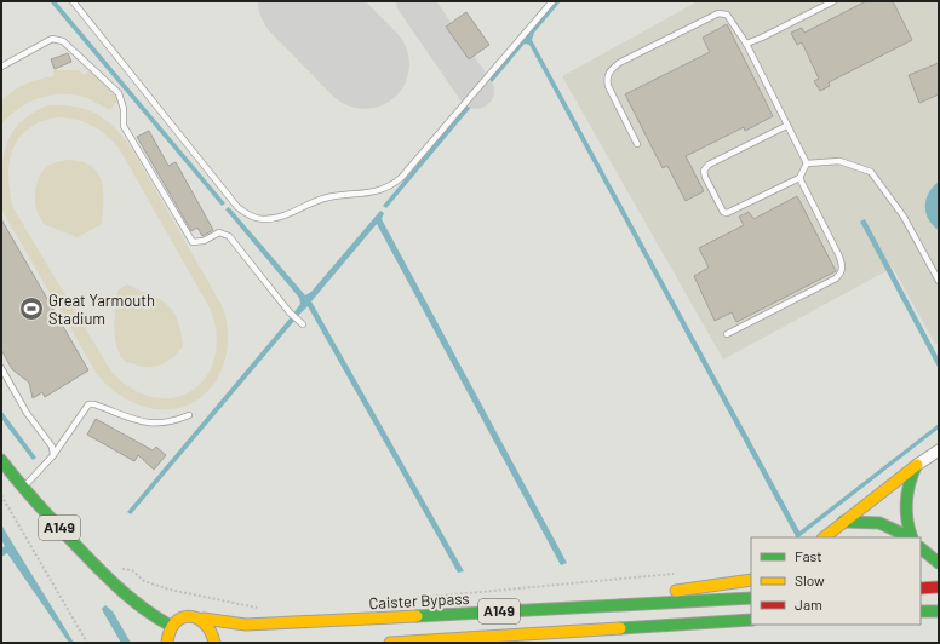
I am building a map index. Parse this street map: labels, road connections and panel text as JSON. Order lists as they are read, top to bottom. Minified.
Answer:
{"streets":{"main road":["A149","Caister Bypass"]},"crossings":[["A149","Caister Bypass"]],"places":{"sports":["Great Yarmouth Stadium"]},"legend":["Fast","Slow","Jam"]}
